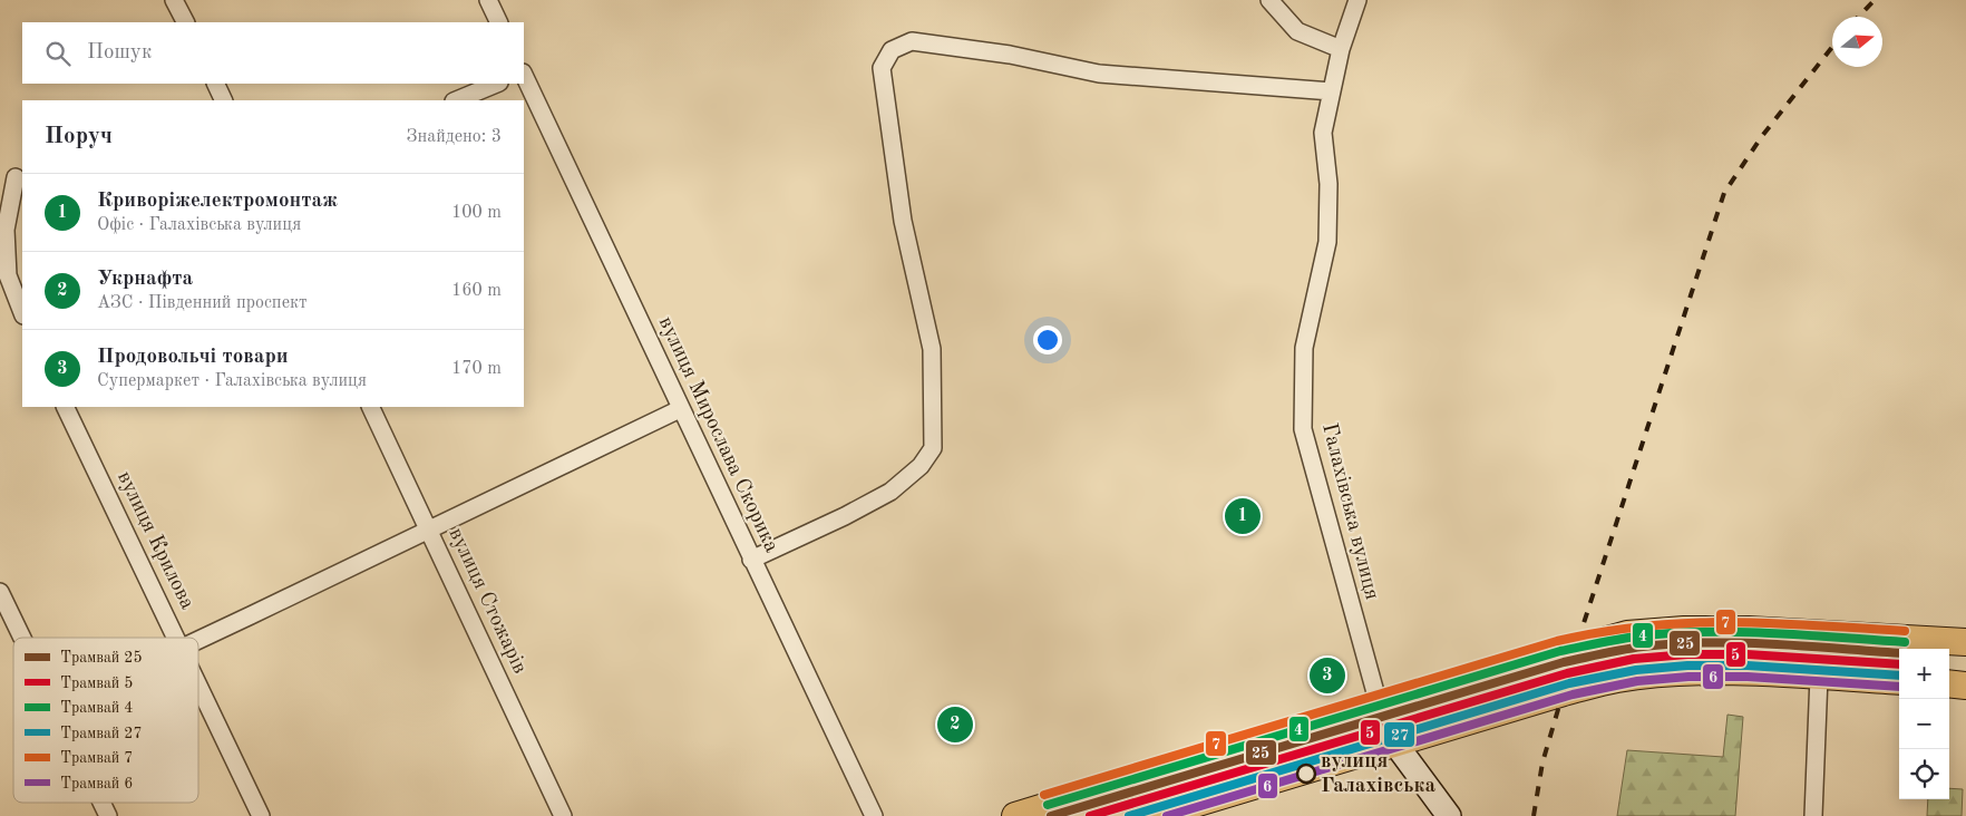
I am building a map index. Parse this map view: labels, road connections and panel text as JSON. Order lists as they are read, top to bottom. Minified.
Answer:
{"streets":{"street":["вулиця Мирослава Скорика","Галахівська вулиця","вулиця Крилова","вулиця Стожарів"]},"places":["вулиця Галахівська"],"lines":["tram line 7","tram line 4","tram line 25","tram line 5","tram line 27","tram line 6"],"legend":["Трамвай 25","Трамвай 5","Трамвай 4","Трамвай 27","Трамвай 7","Трамвай 6"],"north":"right","page":{"search":"Пошук","heading":["Поруч","Знайдено: 3"],"list":[{"mark":"1","name":"Криворіжелектромонтаж","note":"Офіс · Галахівська вулиця","value":"100 m"},{"mark":"2","name":"Укрнафта","note":"АЗС · Південний проспект","value":"160 m"},{"mark":"3","name":"Продовольчі товари","note":"Супермаркет · Галахівська вулиця","value":"170 m"}],"pins":["1","3","2"],"map_buttons":["+","−"]}}
